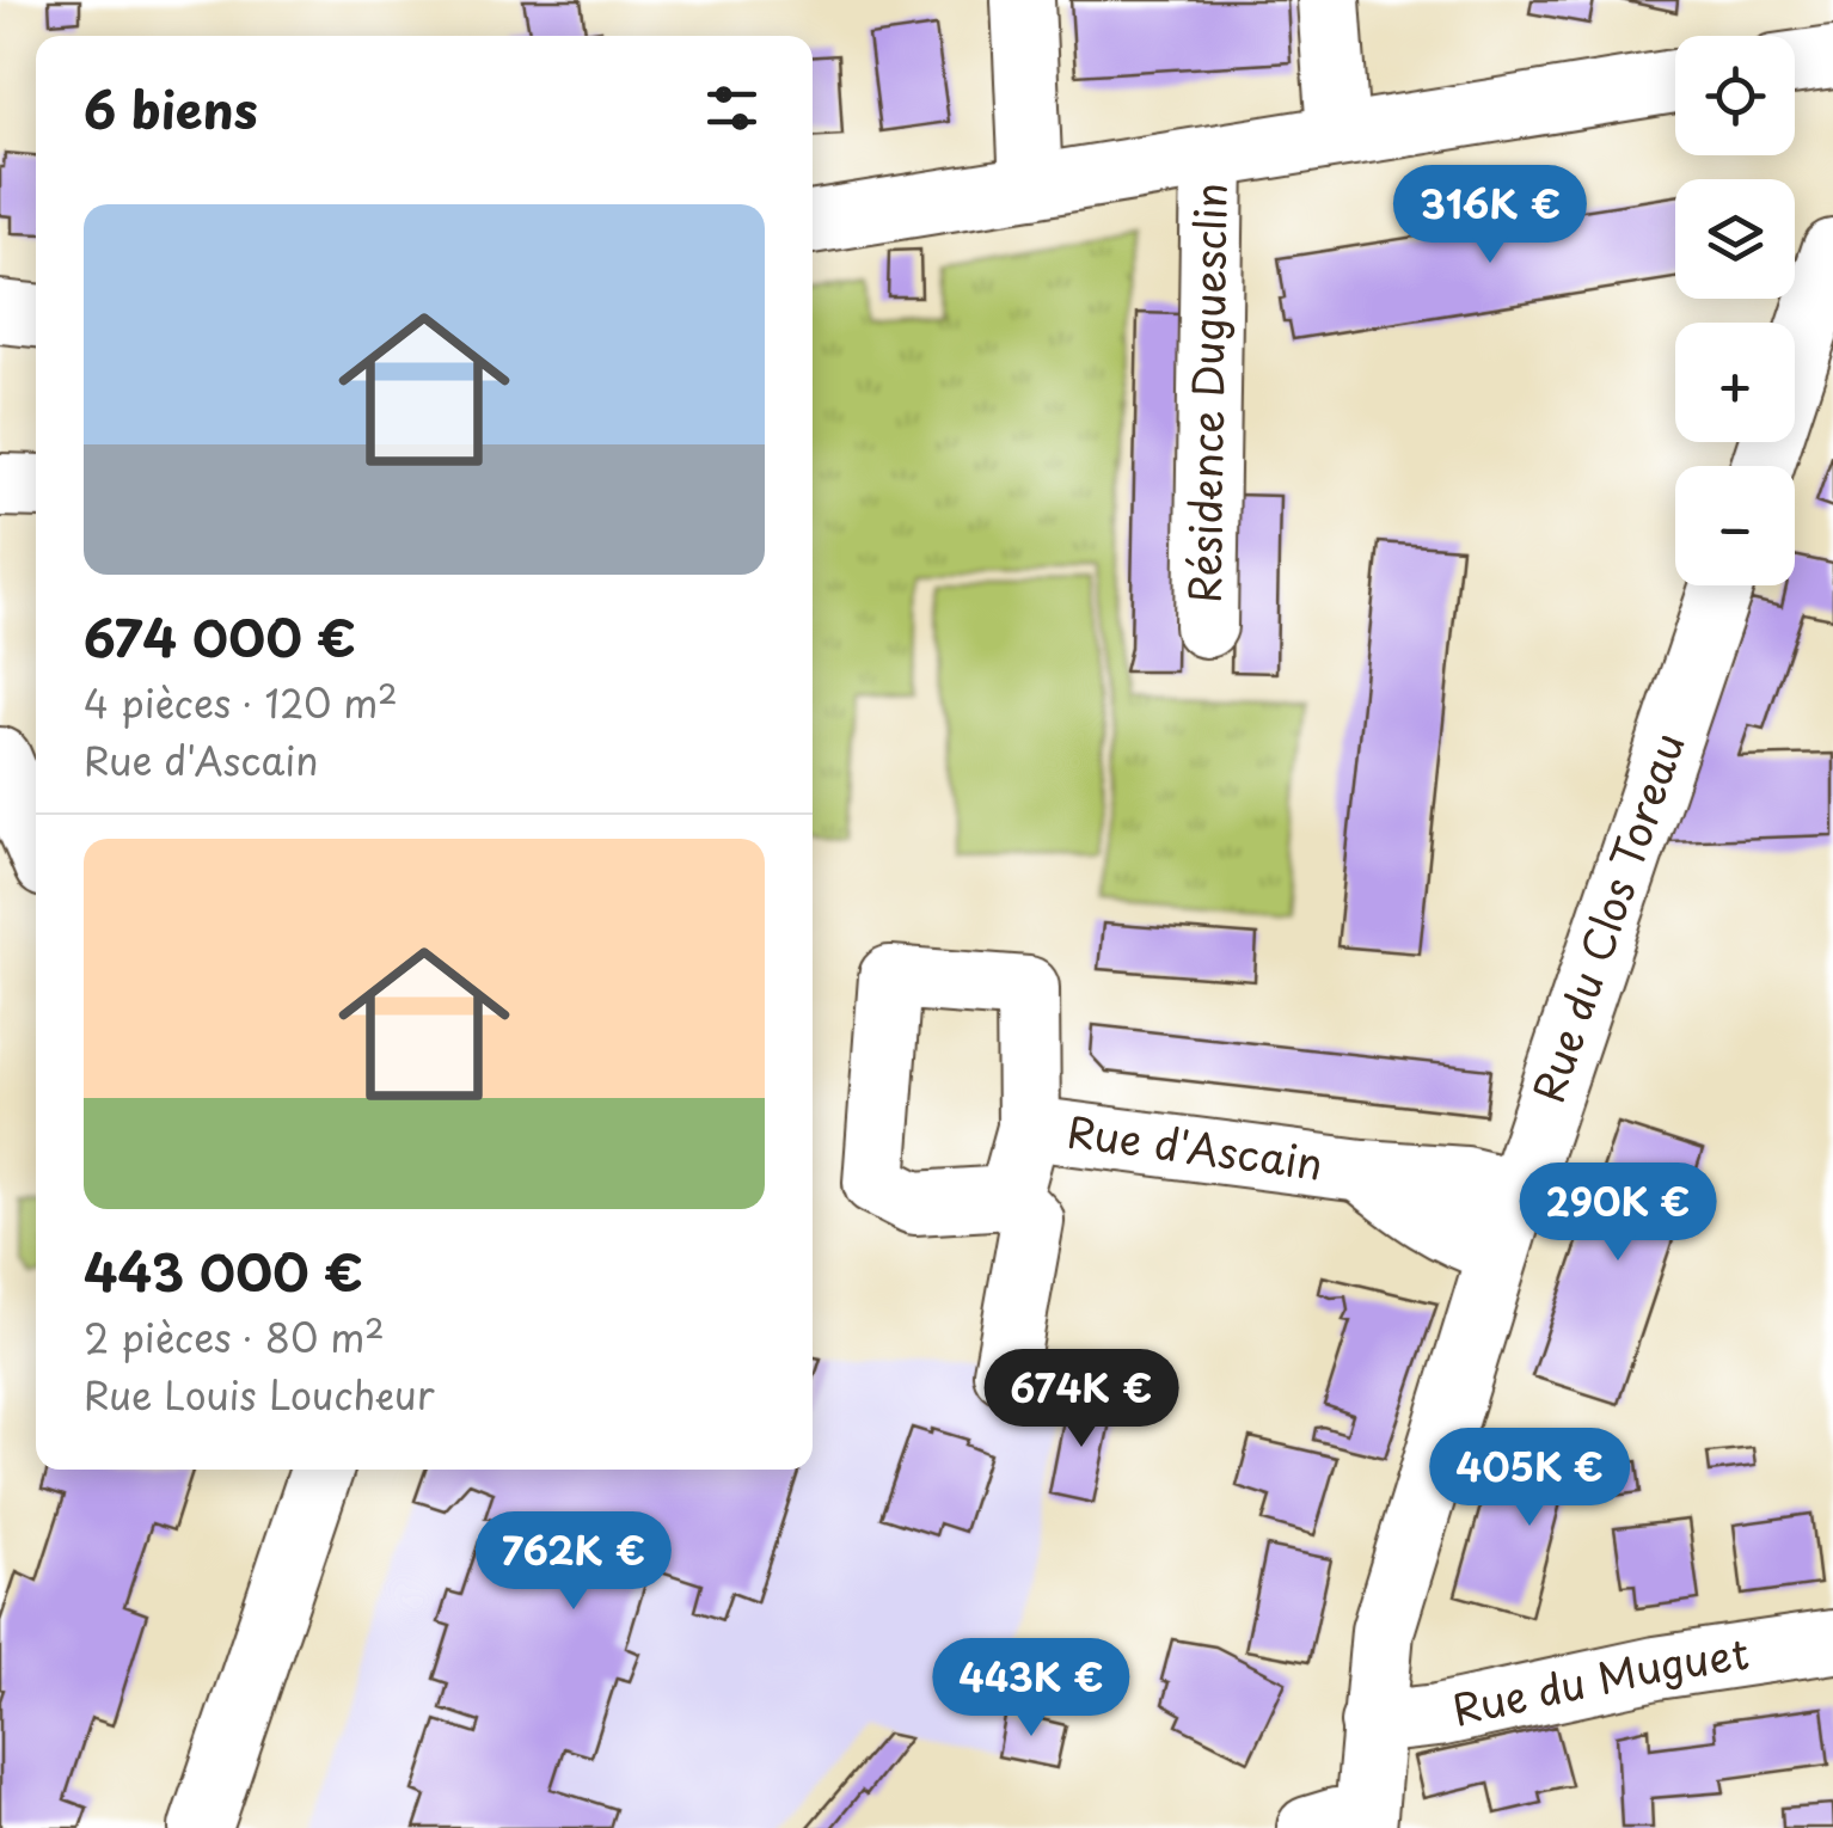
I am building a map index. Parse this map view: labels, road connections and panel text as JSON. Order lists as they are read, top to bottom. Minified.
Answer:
{"streets":{"street":["Résidence Duguesclin","Rue du Clos Toreau","Rue d'Ascain","Rue du Muguet"]},"crossings":[["Rue du Clos Toreau","Rue d'Ascain"],["Rue du Clos Toreau","Rue du Muguet"]],"page":{"map_buttons":["+","−"],"heading":"6 biens","price":["316K €","290K €","674K €","405K €","762K €","443K €"],"list":[{"name":"674 000 €","note":"4 pièces · 120 m² · Rue d'Ascain"},{"name":"443 000 €","note":"2 pièces · 80 m² · Rue Louis Loucheur"}]}}
